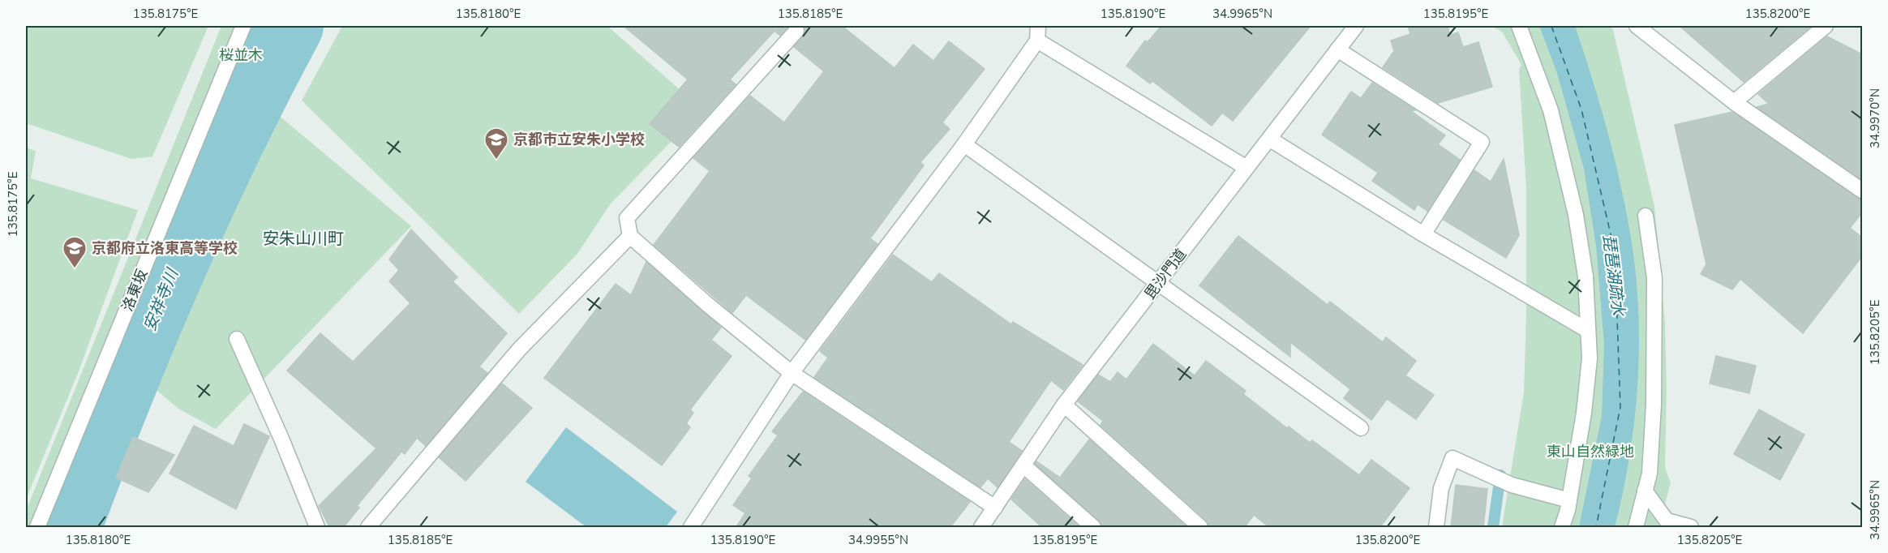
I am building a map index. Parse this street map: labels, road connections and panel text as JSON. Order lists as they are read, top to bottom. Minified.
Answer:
{"streets":{"street":["毘沙門道","洛東坂"]},"districts":["安朱山川町"],"water":["琵琶湖疏水","安祥寺川"],"parks":["桜並木","東山自然緑地"],"places":{"school or university":["京都市立安朱小学校","京都府立洛東高等学校"]},"coordinates":["135.8175°E","135.8180°E","135.8185°E","135.8190°E","34.9965°N","135.8195°E","135.8200°E","34.9970°N","135.8205°E","34.9955°N"]}
